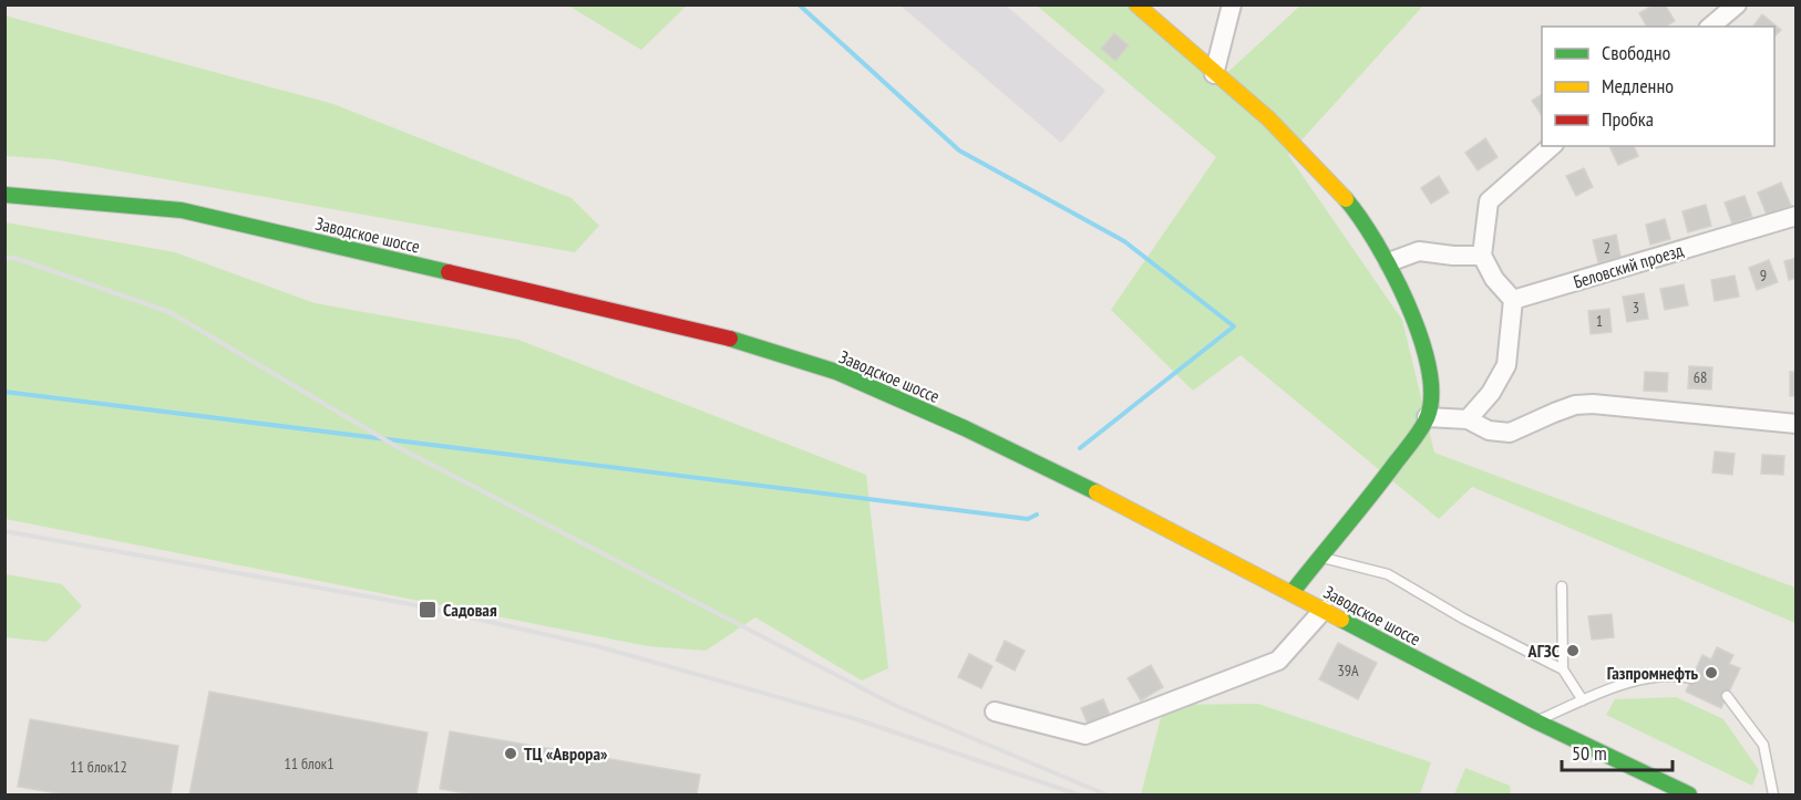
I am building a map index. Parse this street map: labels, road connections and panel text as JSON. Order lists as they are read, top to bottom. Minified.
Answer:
{"streets":{"main road":["Заводское шоссе"],"street":["Беловский проезд"]},"places":{"transit":["Садовая"],"other":["АГЗС","Газпромнефть","ТЦ «Аврора»"]},"house_numbers":["2","9","3","1","68","39А","11 блок1","11 блок12"],"legend":["Свободно","Медленно","Пробка"],"scale_bar":"50 m"}
